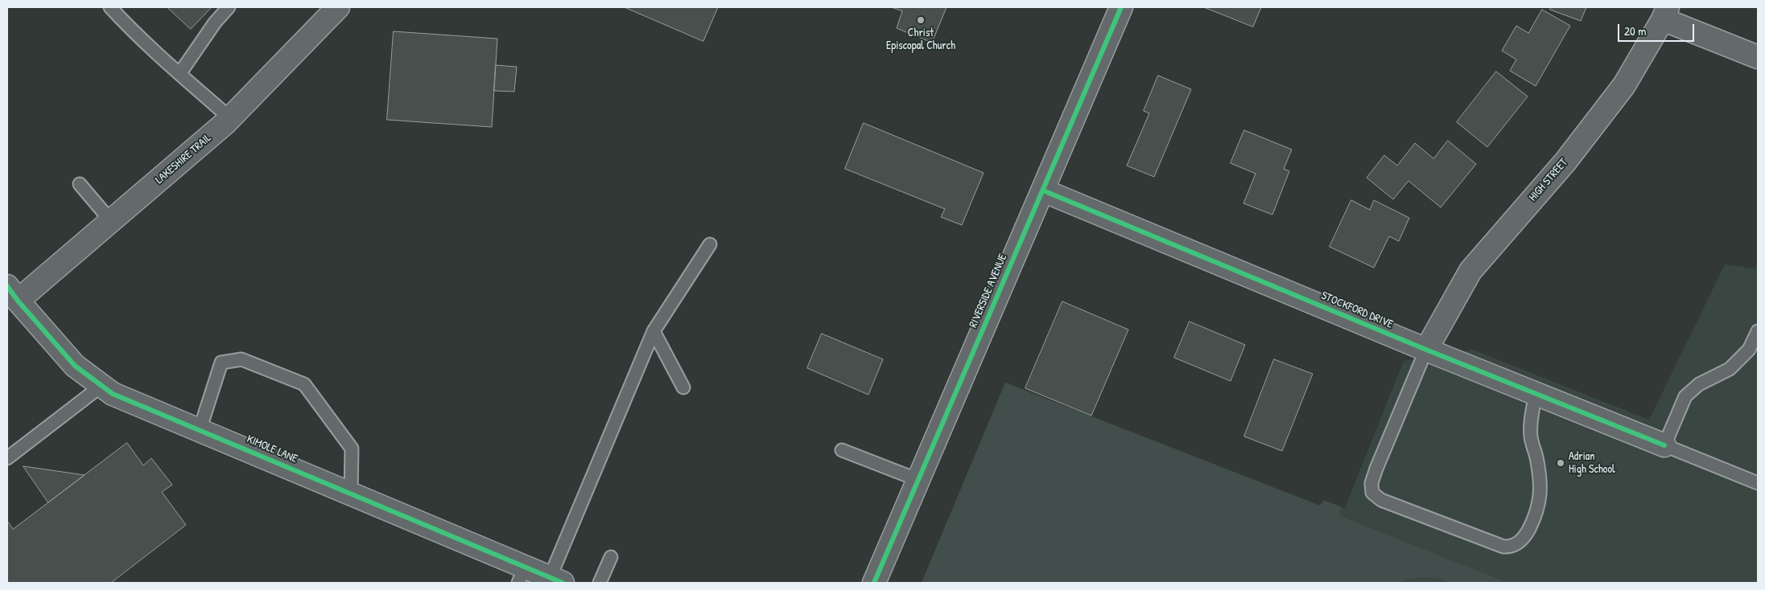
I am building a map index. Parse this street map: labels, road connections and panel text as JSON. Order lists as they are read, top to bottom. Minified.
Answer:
{"streets":{"street":["LAKESHIRE TRAIL","HIGH STREET","RIVERSIDE AVENUE","STOCKFORD DRIVE","KIMOLE LANE"]},"crossings":[["LAKESHIRE TRAIL","KIMOLE LANE"],["HIGH STREET","STOCKFORD DRIVE"],["RIVERSIDE AVENUE","STOCKFORD DRIVE"]],"places":["Christ Episcopal Church","Adrian High School"],"scale_bar":"20 m"}
